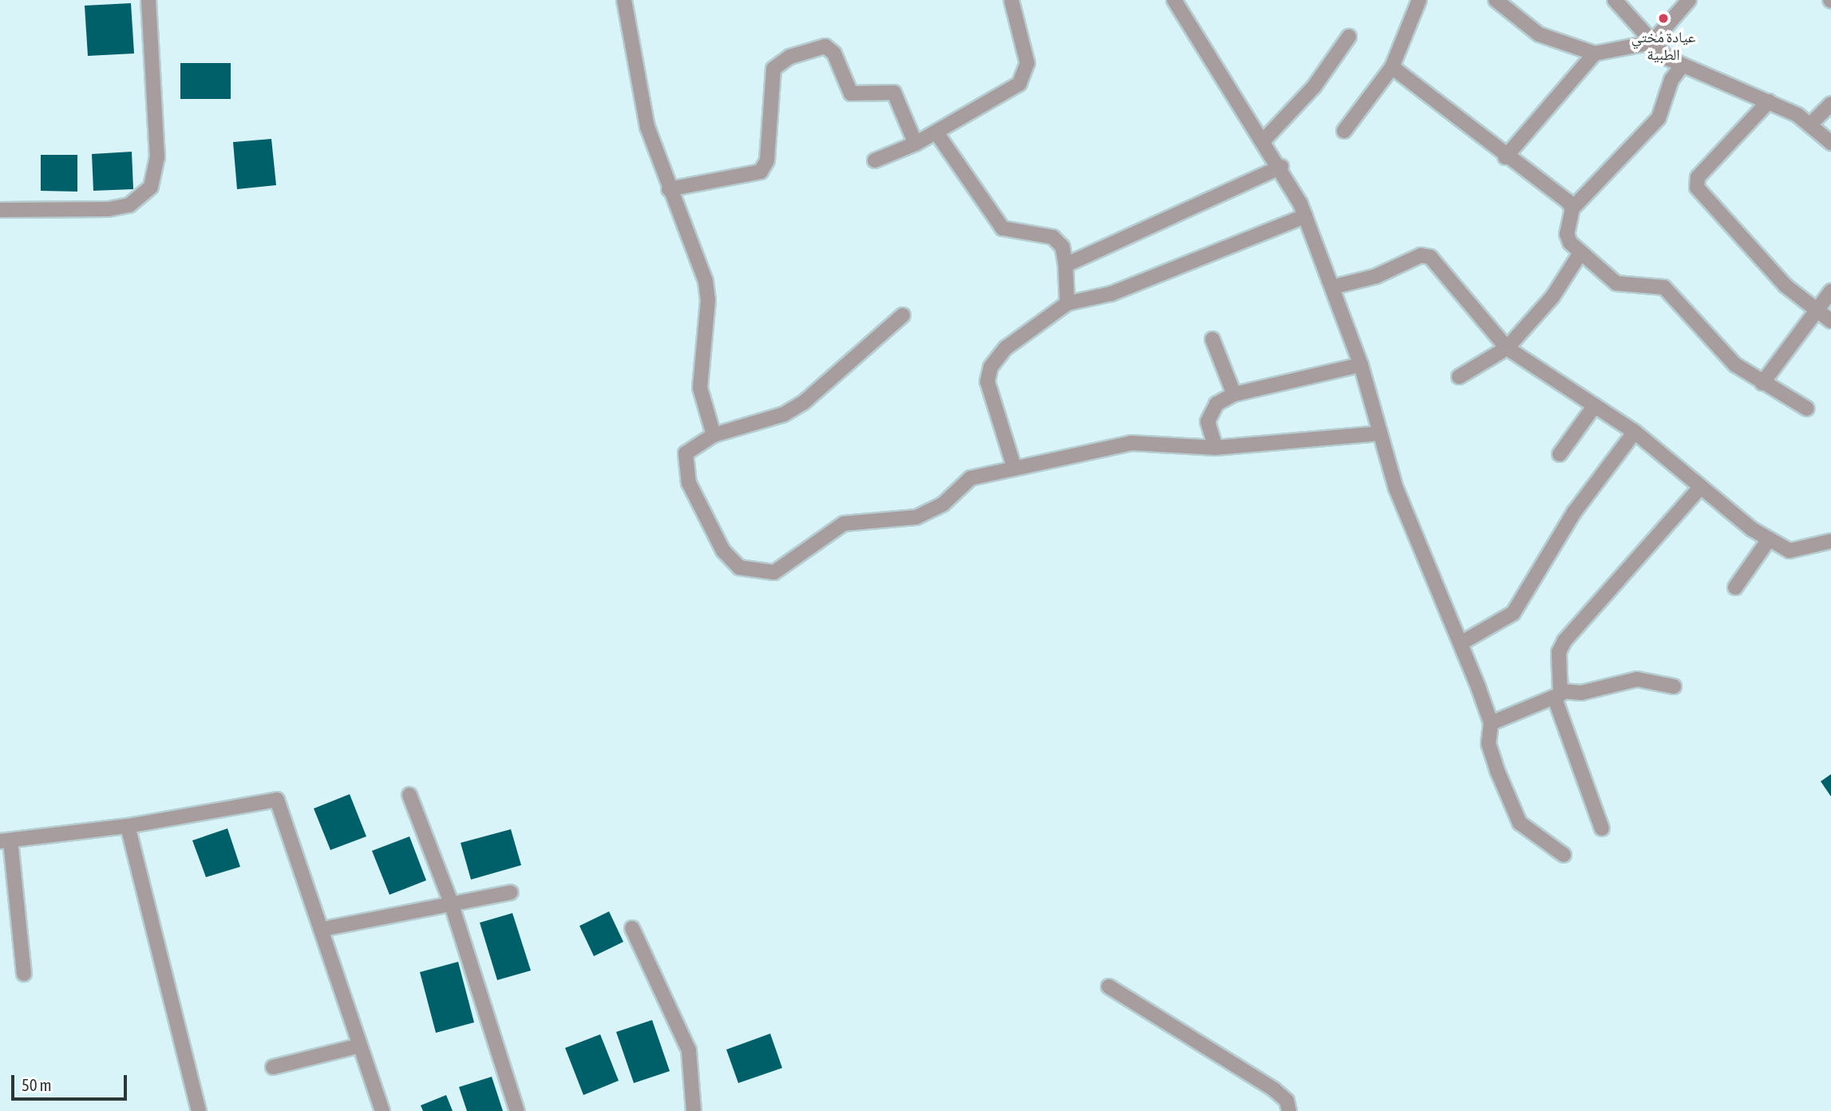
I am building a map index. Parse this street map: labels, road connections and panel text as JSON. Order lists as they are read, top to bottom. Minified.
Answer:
{"places":["عيادة مُختي الطبية"],"scale_bar":"50 m"}
